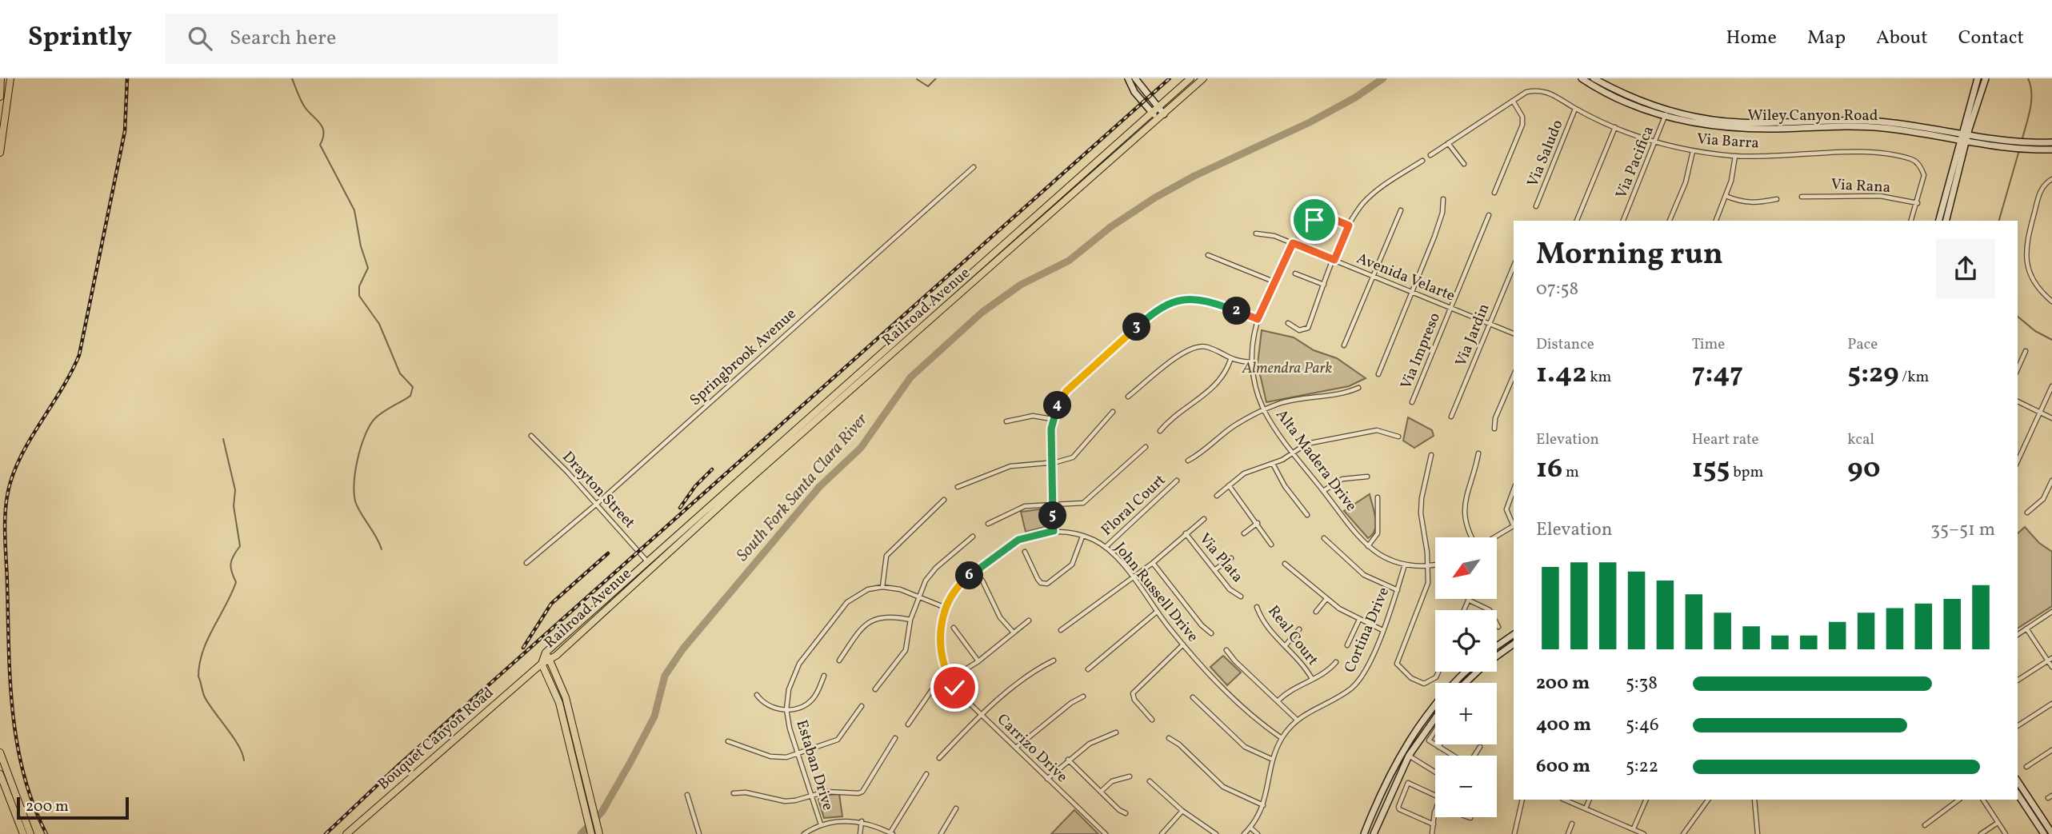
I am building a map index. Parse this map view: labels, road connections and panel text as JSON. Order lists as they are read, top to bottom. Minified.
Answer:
{"streets":{"main road":["Wiley Canyon Road","Railroad Avenue","Bouquet Canyon Road"],"street":["Via Barra","Via Saludo","Via Pacifica","Via Rana","Avenida Velarte","Via Jardin","Via Impreso","Springbrook Avenue","Alta Madera Drive","Drayton Street","Floral Court","Via Plata","John Russell Drive","Cortina Drive","Real Court","Carrizo Drive","Estaban Drive"]},"crossings":[["Wiley Canyon Road","Via Pacifica"],["Via Barra","Via Saludo"],["Via Barra","Via Pacifica"],["Via Barra","Via Rana"],["Avenida Velarte","Via Jardin"],["Avenida Velarte","Via Impreso"],["Avenida Velarte","Alta Madera Drive"],["Railroad Avenue","Drayton Street"],["Railroad Avenue","Bouquet Canyon Road"],["Springbrook Avenue","Drayton Street"],["Alta Madera Drive","Cortina Drive"],["Floral Court","John Russell Drive"],["John Russell Drive","Cortina Drive"],["John Russell Drive","Carrizo Drive"]],"water":["South Fork Santa Clara River"],"parks":["Almendra Park"],"scale_bar":"200 m","north":"bottom left","page":{"header":"Sprintly","search":"Search here","nav":["Home","Map","About","Contact"],"heading":["Morning run","07:58"],"pins":["2","3","4","5","6"],"stats":[["Distance","1.42 km"],["Time","7:47"],["Pace","5:29 /km"],["Elevation","16 m"],["Heart rate","155 bpm"],["kcal","90"]],"chart":["Elevation","35–51 m"],"map_buttons":["+","−"],"list":[{"name":"200 m","note":"5:38"},{"name":"400 m","note":"5:46"},{"name":"600 m","note":"5:22"}],"scale":"200 m"}}
